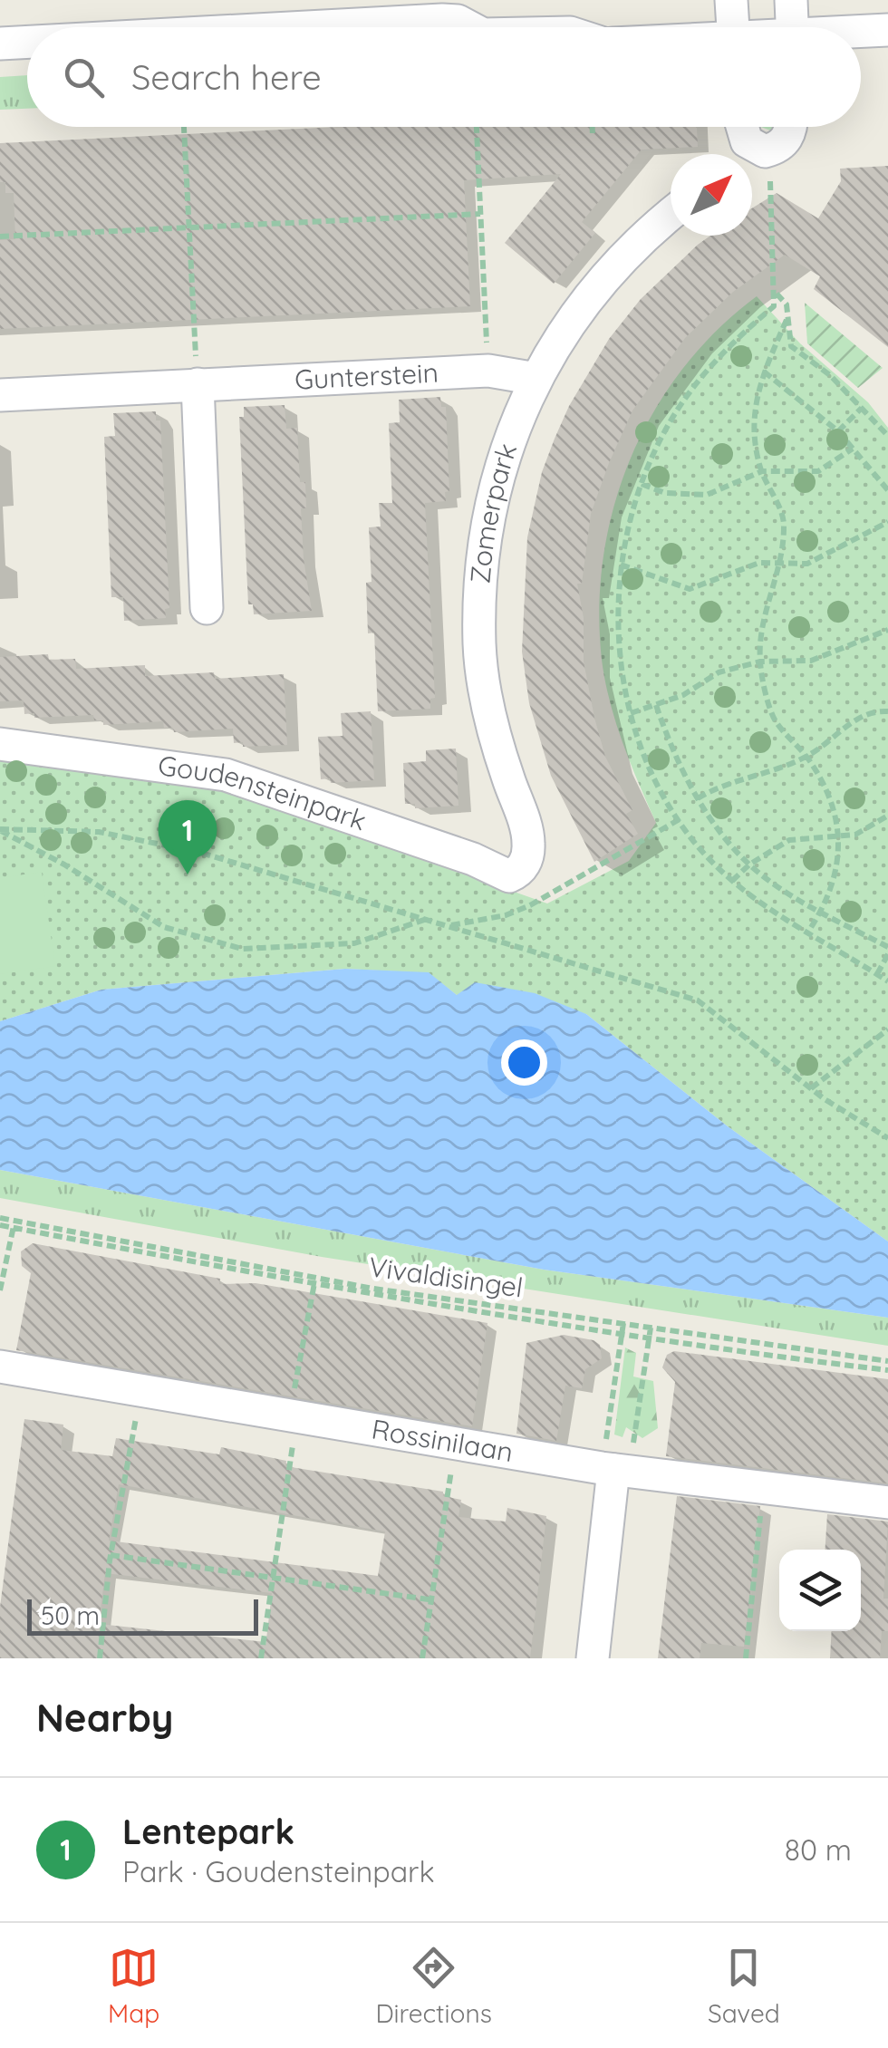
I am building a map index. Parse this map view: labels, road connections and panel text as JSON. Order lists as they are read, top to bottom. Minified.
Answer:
{"streets":{"street":["Gunterstein","Zomerpark","Goudensteinpark","Rossinilaan"],"path":["Vivaldisingel"]},"crossings":[["Gunterstein","Zomerpark"],["Zomerpark","Goudensteinpark"]],"scale_bar":"50 m","north":"top right","page":{"search":"Search here","pins":"1","scale":"50 m","heading":"Nearby","list":[{"mark":"1","name":"Lentepark","note":"Park · Goudensteinpark","value":"80 m"}],"nav":["Map","Directions","Saved"]}}
